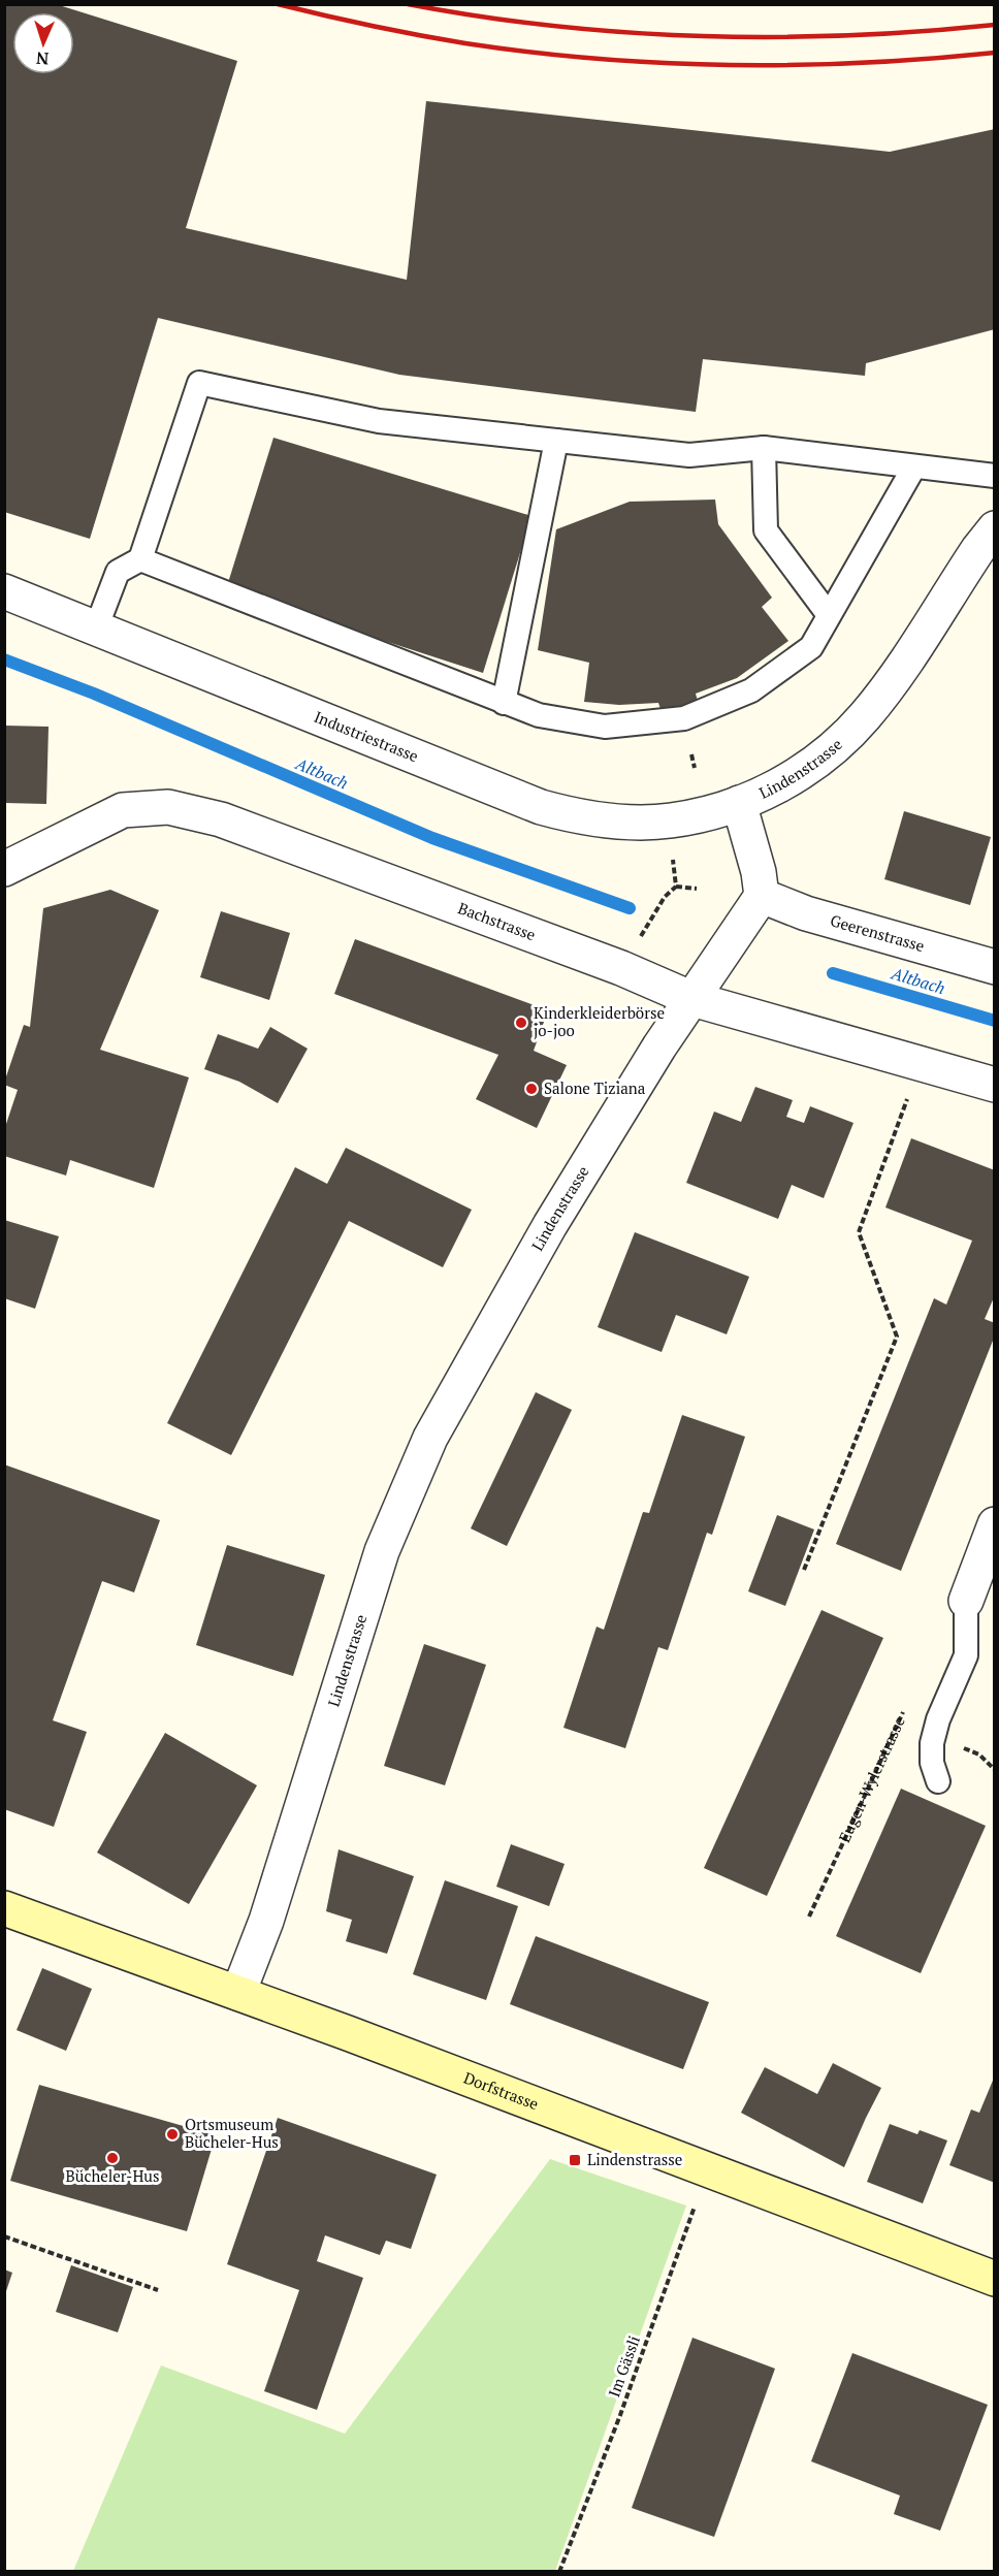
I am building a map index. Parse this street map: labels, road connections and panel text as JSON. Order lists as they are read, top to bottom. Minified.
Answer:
{"streets":{"main road":["Dorfstrasse"],"street":["Industriestrasse","Lindenstrasse","Bachstrasse","Geerenstrasse"],"path":["Eugen-Wylerstrasse","Im Gässli"]},"crossings":[["Industriestrasse","Lindenstrasse"],["Lindenstrasse","Bachstrasse"],["Lindenstrasse","Geerenstrasse"],["Lindenstrasse","Dorfstrasse"],["Dorfstrasse","Im Gässli"]],"water":["Altbach"],"places":{"other":["Kinderkleiderbörse jo-joo","Salone Tiziana","Ortsmuseum Bücheler-Hus","Bücheler-Hus"],"transit":["Lindenstrasse"]},"north":"bottom"}
